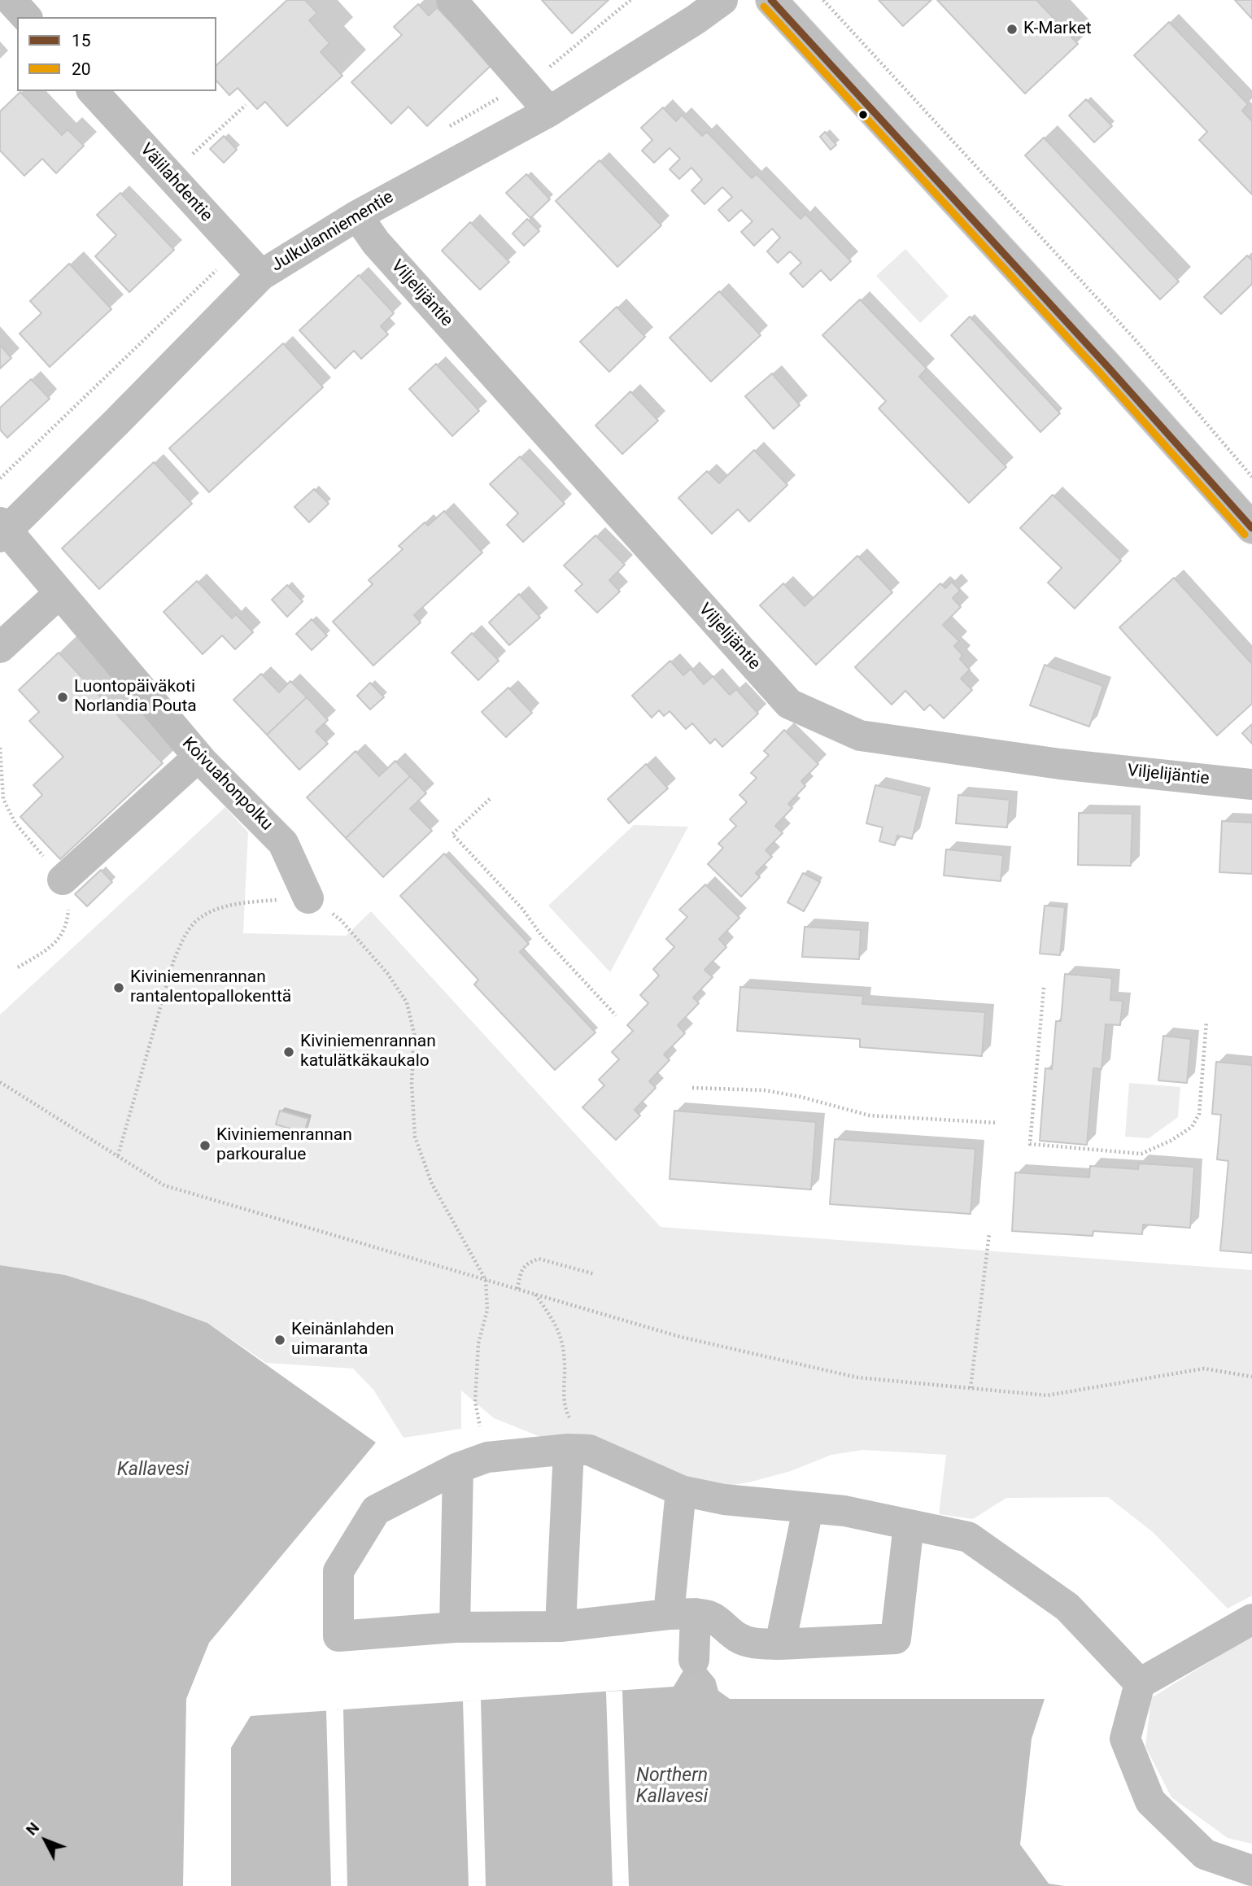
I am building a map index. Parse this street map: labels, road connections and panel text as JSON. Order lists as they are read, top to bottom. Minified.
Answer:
{"streets":{"street":["Välilahdentie","Julkulanniementie","Viljelijäntie","Koivuahonpolku"]},"crossings":[["Välilahdentie","Julkulanniementie"],["Julkulanniementie","Viljelijäntie"],["Julkulanniementie","Koivuahonpolku"]],"water":["Kallavesi","Northern Kallavesi"],"places":["K-Market","Luontopäiväkoti Norlandia Pouta","Kiviniemenrannan rantalentopallokenttä","Kiviniemenrannan katulätkäkaukalo","Kiviniemenrannan parkouralue","Keinänlahden uimaranta"],"lines":["transit line 15","transit line 20"],"legend":["15","20"],"north":"top left"}
